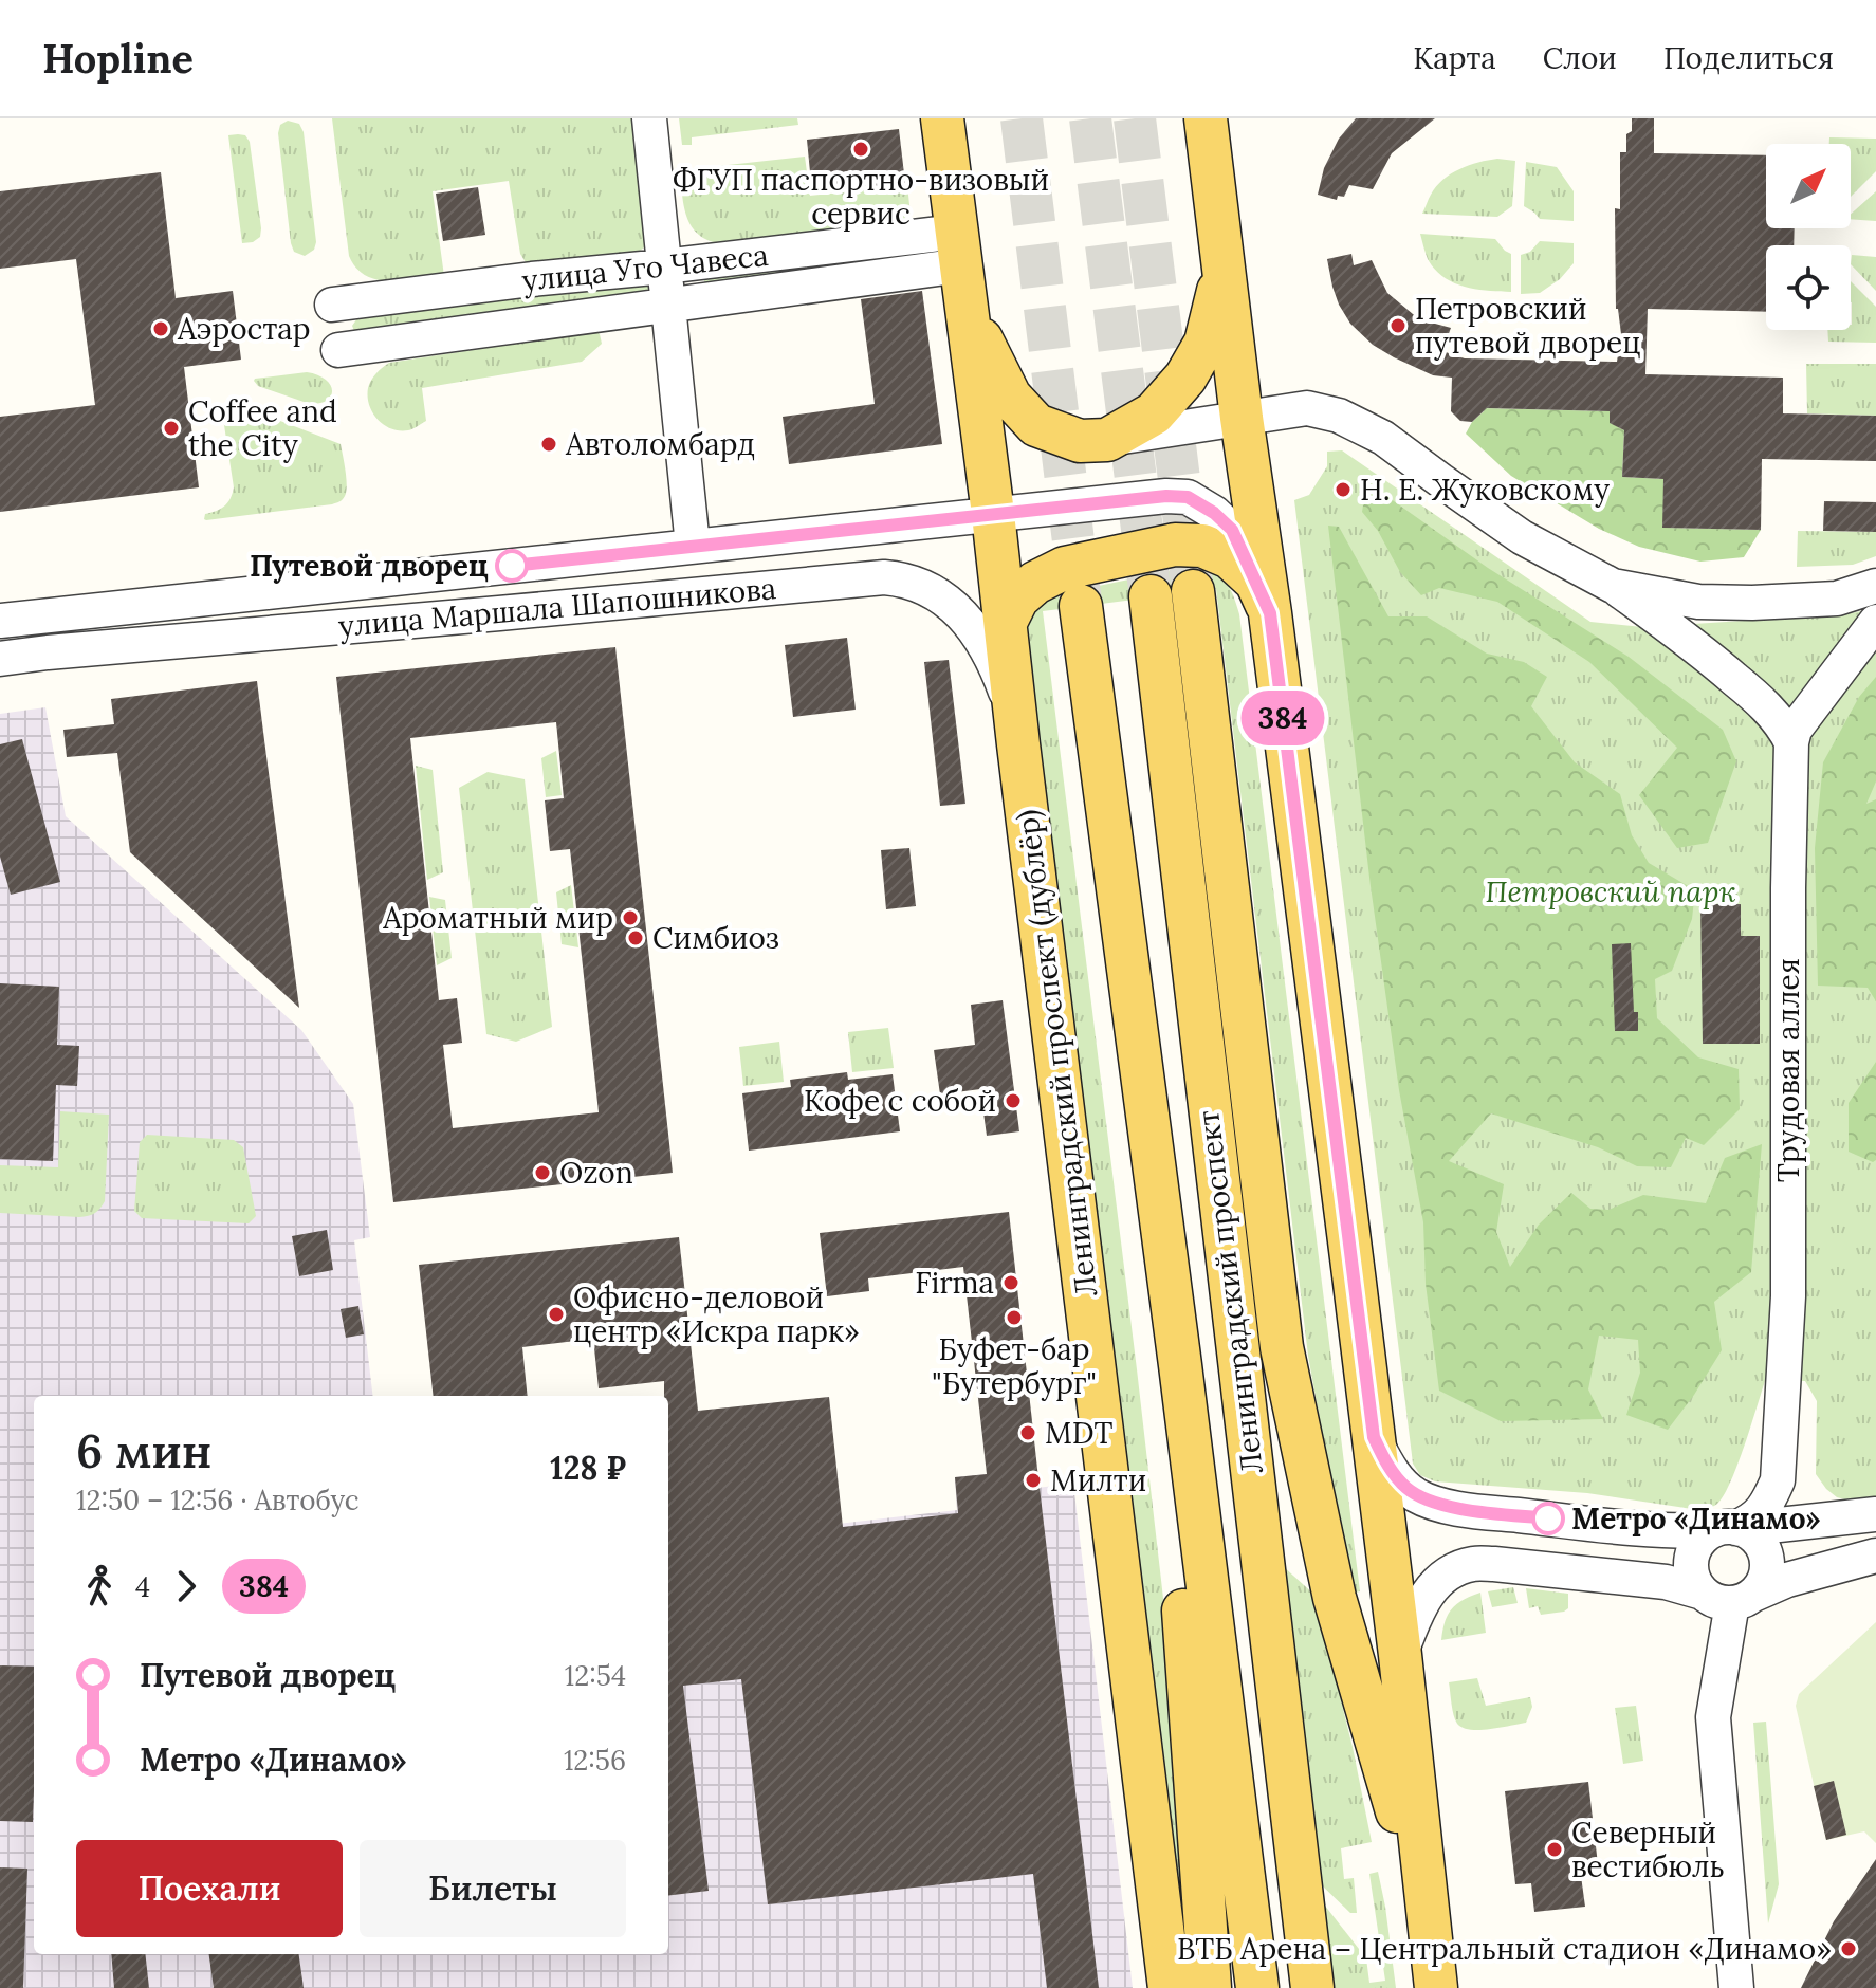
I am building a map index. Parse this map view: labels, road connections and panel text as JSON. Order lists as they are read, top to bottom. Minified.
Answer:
{"streets":{"main road":["Ленинградский проспект (дублёр)","Ленинградский проспект"],"street":["улица Уго Чавеса","улица Маршала Шапошникова","Трудовая аллея"]},"crossings":[["улица Уго Чавеса","Ленинградский проспект (дублёр)"],["улица Маршала Шапошникова","Ленинградский проспект (дублёр)"]],"parks":["Петровский парк"],"places":["ФГУП паспортно-визовый сервис","Петровский путевой дворец","Аэростар","Coffee and the City","Автоломбард","Н. Е. Жуковскому","Путевой дворец","Ароматный мир","Симбиоз","Кофе с собой","Ozon","Firma","Офисно-деловой центр «Искра парк»","Буфет-бар \"Бутербург\"","MDT","Милти","Метро «Динамо»","Cеверный вестибюль","ВТБ Арена – Центральный стадион «Динамо»"],"lines":["bus line 384"],"north":"top right","page":{"header":"Hopline","nav":["Карта","Слои","Поделиться"],"on_map":"384","heading":["6 мин","12:50 – 12:56 · Автобус","128 ₽"],"legs":["4","384"],"list":[{"name":"Путевой дворец","value":"12:54"},{"name":"Метро «Динамо»","value":"12:56"}],"buttons":["Поехали","Билеты"]}}
